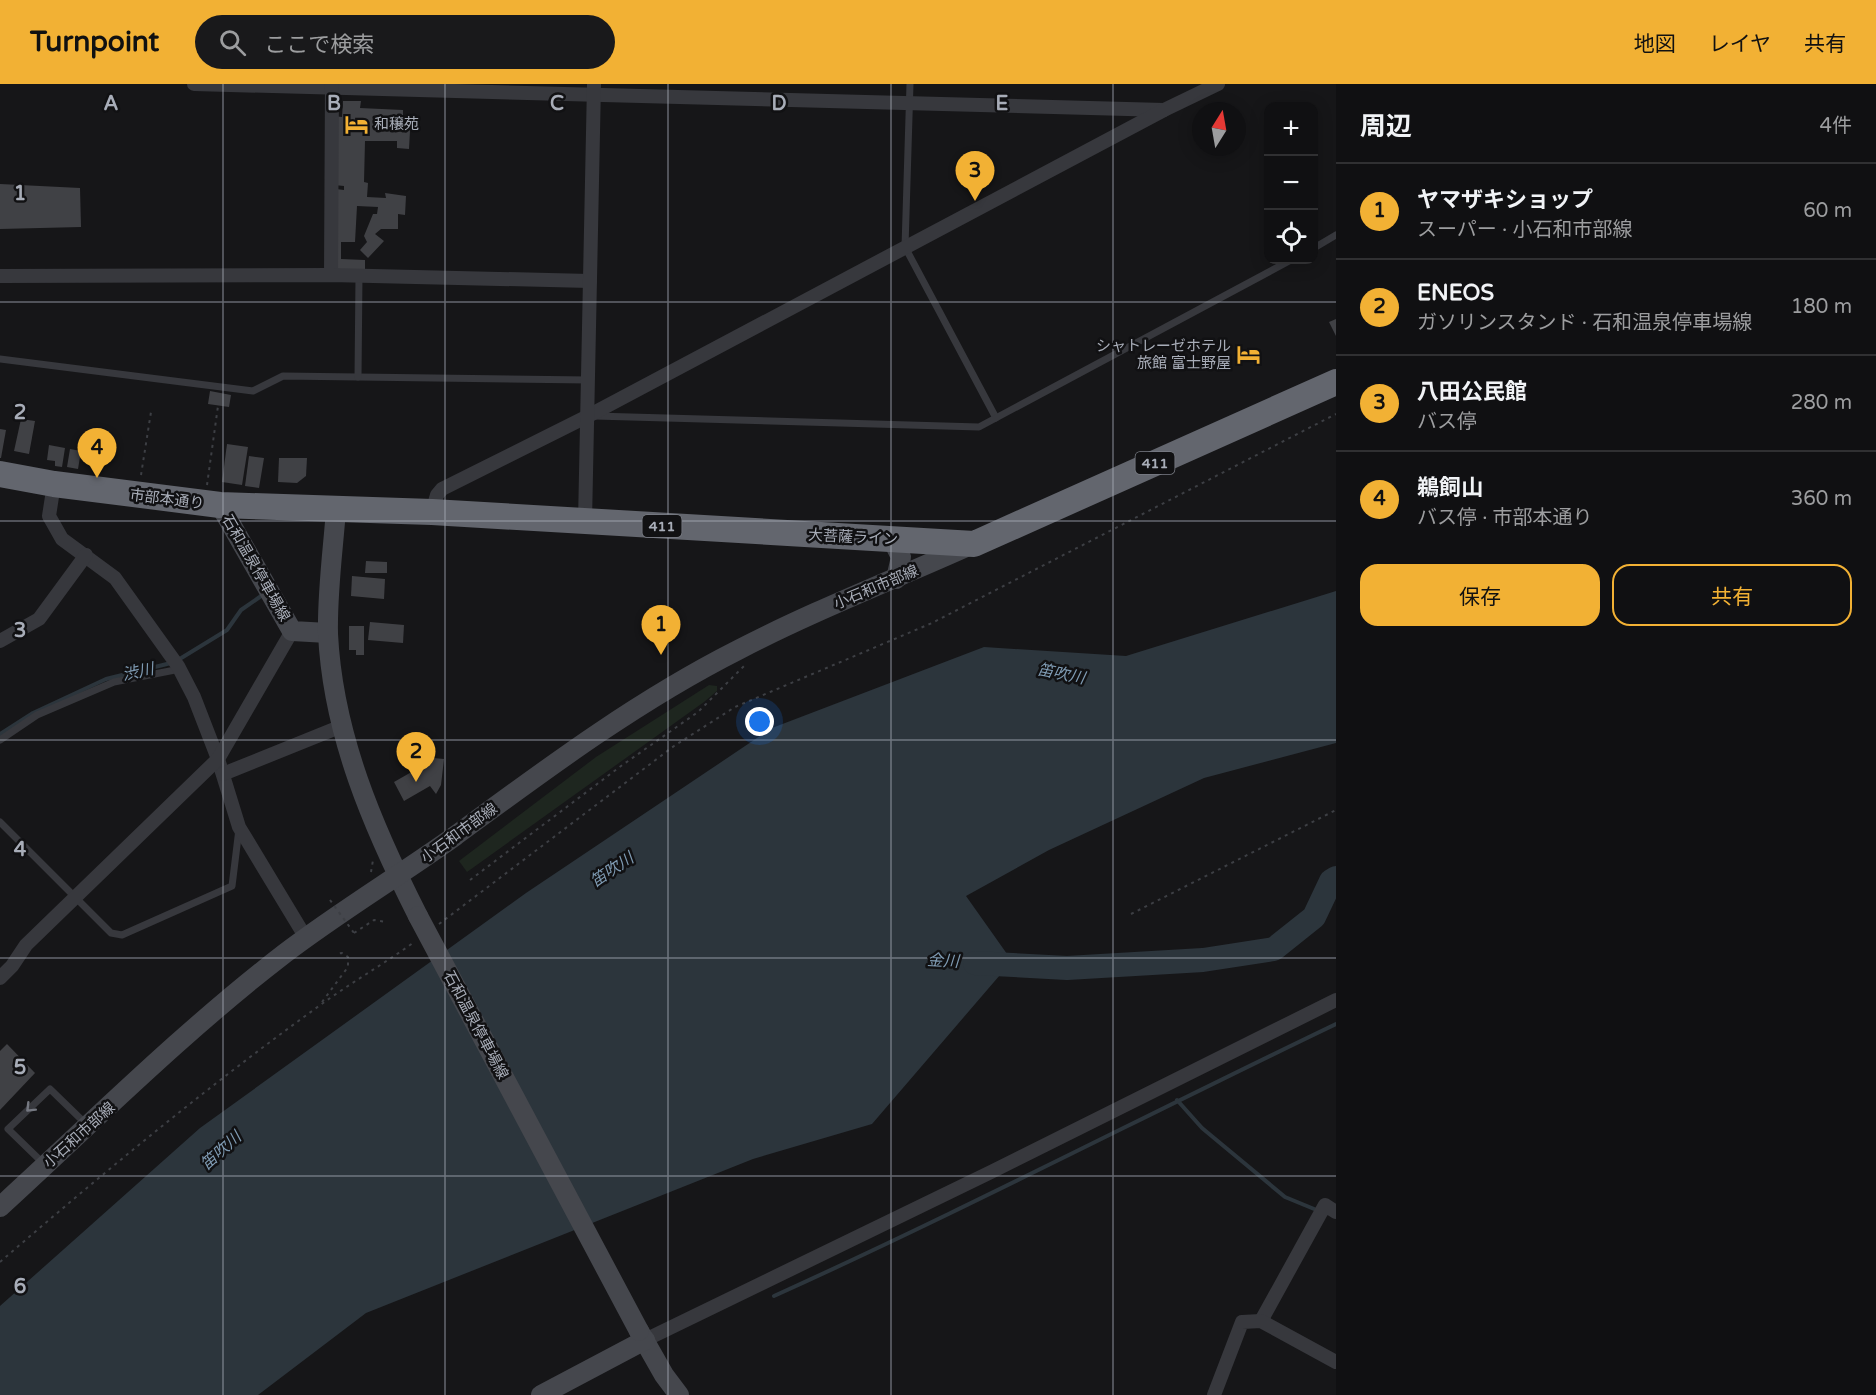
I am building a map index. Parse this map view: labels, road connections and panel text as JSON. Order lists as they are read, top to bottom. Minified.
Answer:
{"streets":{"highway":["411","市部本通り","大菩薩ライン"],"main road":["石和温泉停車場線","小石和市部線"]},"crossings":[["市部本通り","大菩薩ライン"],["市部本通り","石和温泉停車場線"],["大菩薩ライン","石和温泉停車場線"],["大菩薩ライン","小石和市部線"],["石和温泉停車場線","小石和市部線"]],"water":["渋川","笛吹川","金川"],"places":{"hotel":["和穣苑","シャトレーゼホテル 旅館 富士野屋"]},"north":"top","page":{"header":"Turnpoint","search":"ここで検索","nav":["地図","レイヤ","共有"],"heading":["周辺","4件"],"map_buttons":["+","−"],"pins":["3","4","1","2"],"list":[{"mark":"1","name":"ヤマザキショップ","note":"スーパー · 小石和市部線","value":"60 m"},{"mark":"2","name":"ENEOS","note":"ガソリンスタンド · 石和温泉停車場線","value":"180 m"},{"mark":"3","name":"八田公民館","note":"バス停","value":"280 m"},{"mark":"4","name":"鵜飼山","note":"バス停 · 市部本通り","value":"360 m"}],"buttons":["保存","共有"]},"grid":{"columns":["A","B","C","D","E"],"rows":["1","2","3","4","5","6"]}}
